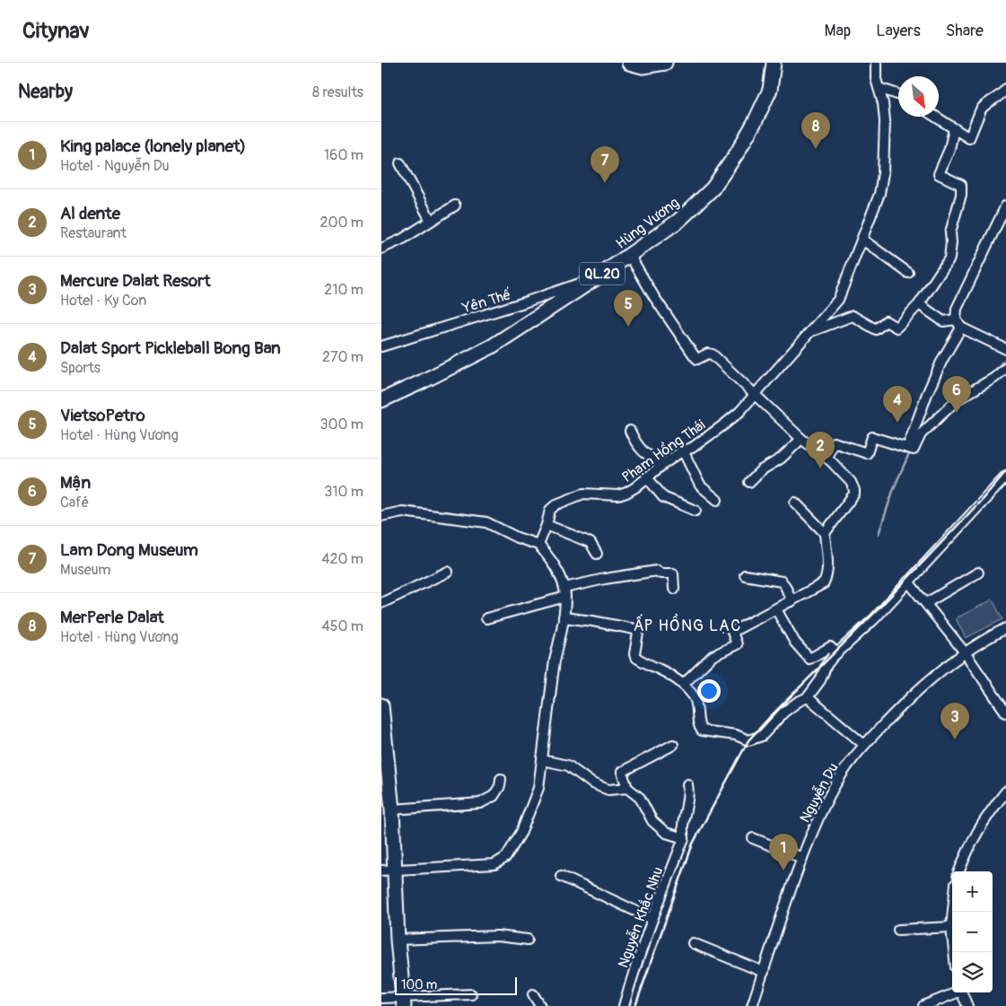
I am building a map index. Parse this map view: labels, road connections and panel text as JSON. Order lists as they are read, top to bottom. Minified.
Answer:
{"streets":{"highway":["Hùng Vương","QL.20"],"street":["Yên Thế","Phạm Hồng Thái","Nguyễn Du","Nguyễn Khắc Nhu"]},"crossings":[["Hùng Vương","QL.20"],["Hùng Vương","Yên Thế"]],"districts":["ẤP HỒNG LẠC"],"scale_bar":"100 m","north":"bottom right","page":{"header":"Citynav","nav":["Map","Layers","Share"],"heading":["Nearby","8 results"],"pins":["8","7","5","6","4","2","3","1"],"list":[{"mark":"1","name":"King palace (lonely planet)","note":"Hotel · Nguyễn Du","value":"160 m"},{"mark":"2","name":"Al dente","note":"Restaurant","value":"200 m"},{"mark":"3","name":"Mercure Dalat Resort","note":"Hotel · Ky Con","value":"210 m"},{"mark":"4","name":"Dalat Sport Pickleball Bong Ban","note":"Sports","value":"270 m"},{"mark":"5","name":"VietsoPetro","note":"Hotel · Hùng Vương","value":"300 m"},{"mark":"6","name":"Mận","note":"Café","value":"310 m"},{"mark":"7","name":"Lam Dong Museum","note":"Museum","value":"420 m"},{"mark":"8","name":"MerPerle Dalat","note":"Hotel · Hùng Vương","value":"450 m"}],"map_buttons":["+","−"],"scale":"100 m"}}
